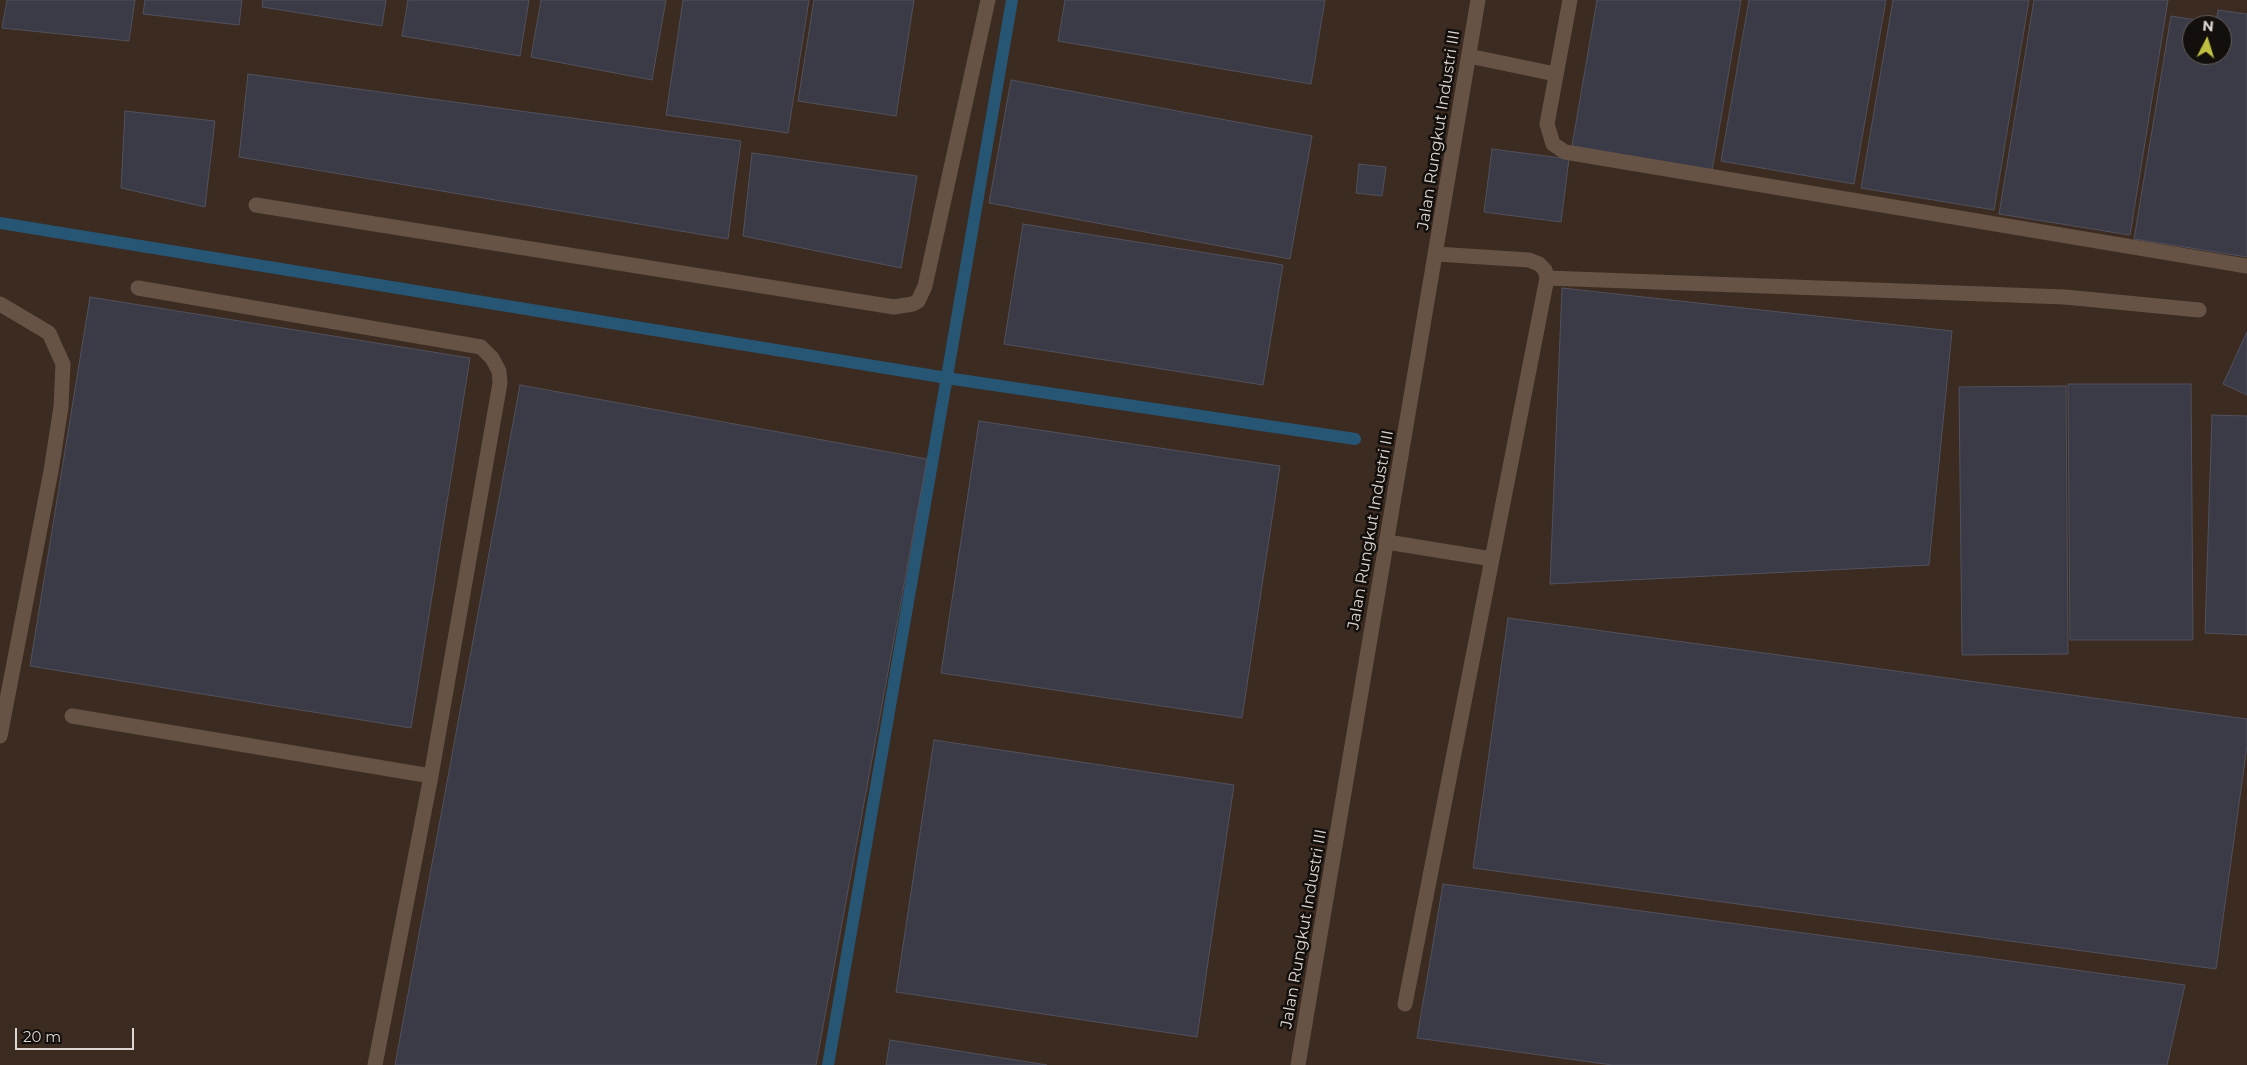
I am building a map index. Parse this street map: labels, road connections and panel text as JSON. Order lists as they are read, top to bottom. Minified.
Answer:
{"streets":{"street":["Jalan Rungkut Industri III"]},"scale_bar":"20 m","north":"top"}
